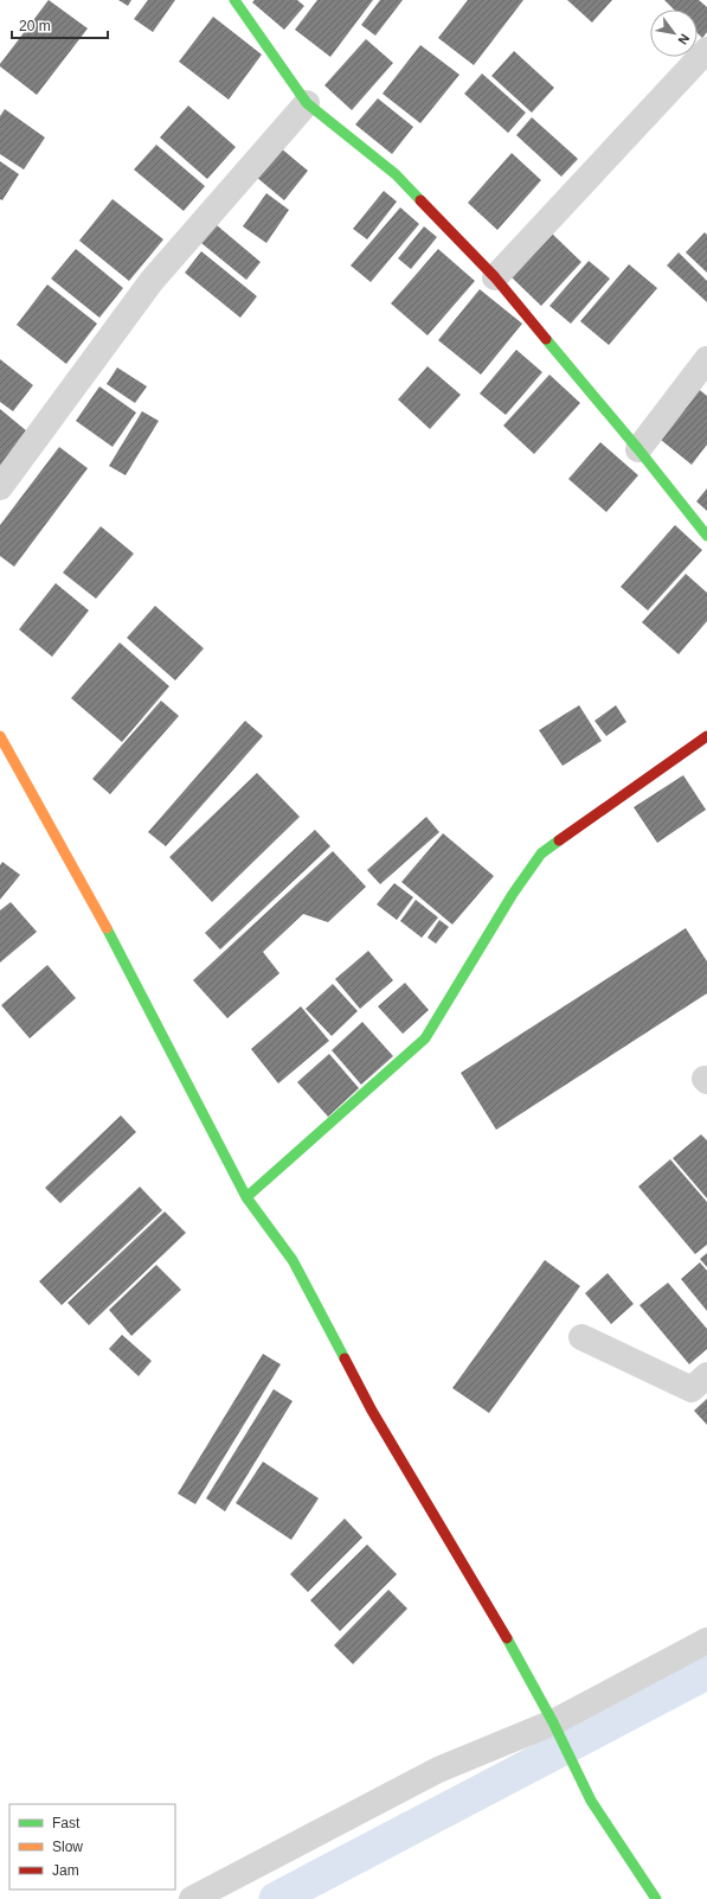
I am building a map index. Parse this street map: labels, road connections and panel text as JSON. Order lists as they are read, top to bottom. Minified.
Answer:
{"legend":["Fast","Slow","Jam"],"scale_bar":"20 m","north":"bottom right"}
